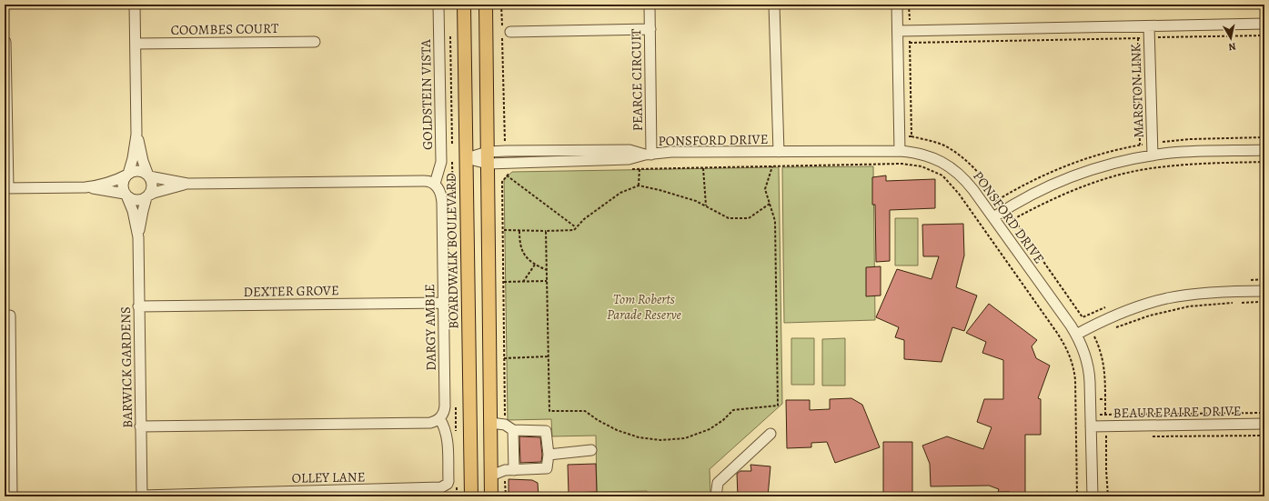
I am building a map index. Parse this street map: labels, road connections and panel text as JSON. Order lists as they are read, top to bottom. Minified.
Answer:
{"streets":{"main road":["BOARDWALK BOULEVARD"],"street":["COOMBES COURT","PEARCE CIRCUIT","MARSTON LINK","GOLDSTEIN VISTA","PONSFORD DRIVE","DEXTER GROVE","DARGY AMBLE","BARWICK GARDENS","BEAUREPAIRE DRIVE","OLLEY LANE"]},"crossings":[["PEARCE CIRCUIT","PONSFORD DRIVE"],["GOLDSTEIN VISTA","DARGY AMBLE"],["PONSFORD DRIVE","BOARDWALK BOULEVARD"],["PONSFORD DRIVE","BEAUREPAIRE DRIVE"],["DEXTER GROVE","DARGY AMBLE"],["DEXTER GROVE","BARWICK GARDENS"],["DARGY AMBLE","OLLEY LANE"],["BARWICK GARDENS","OLLEY LANE"]],"parks":["Tom Roberts Parade Reserve"],"north":"bottom"}
